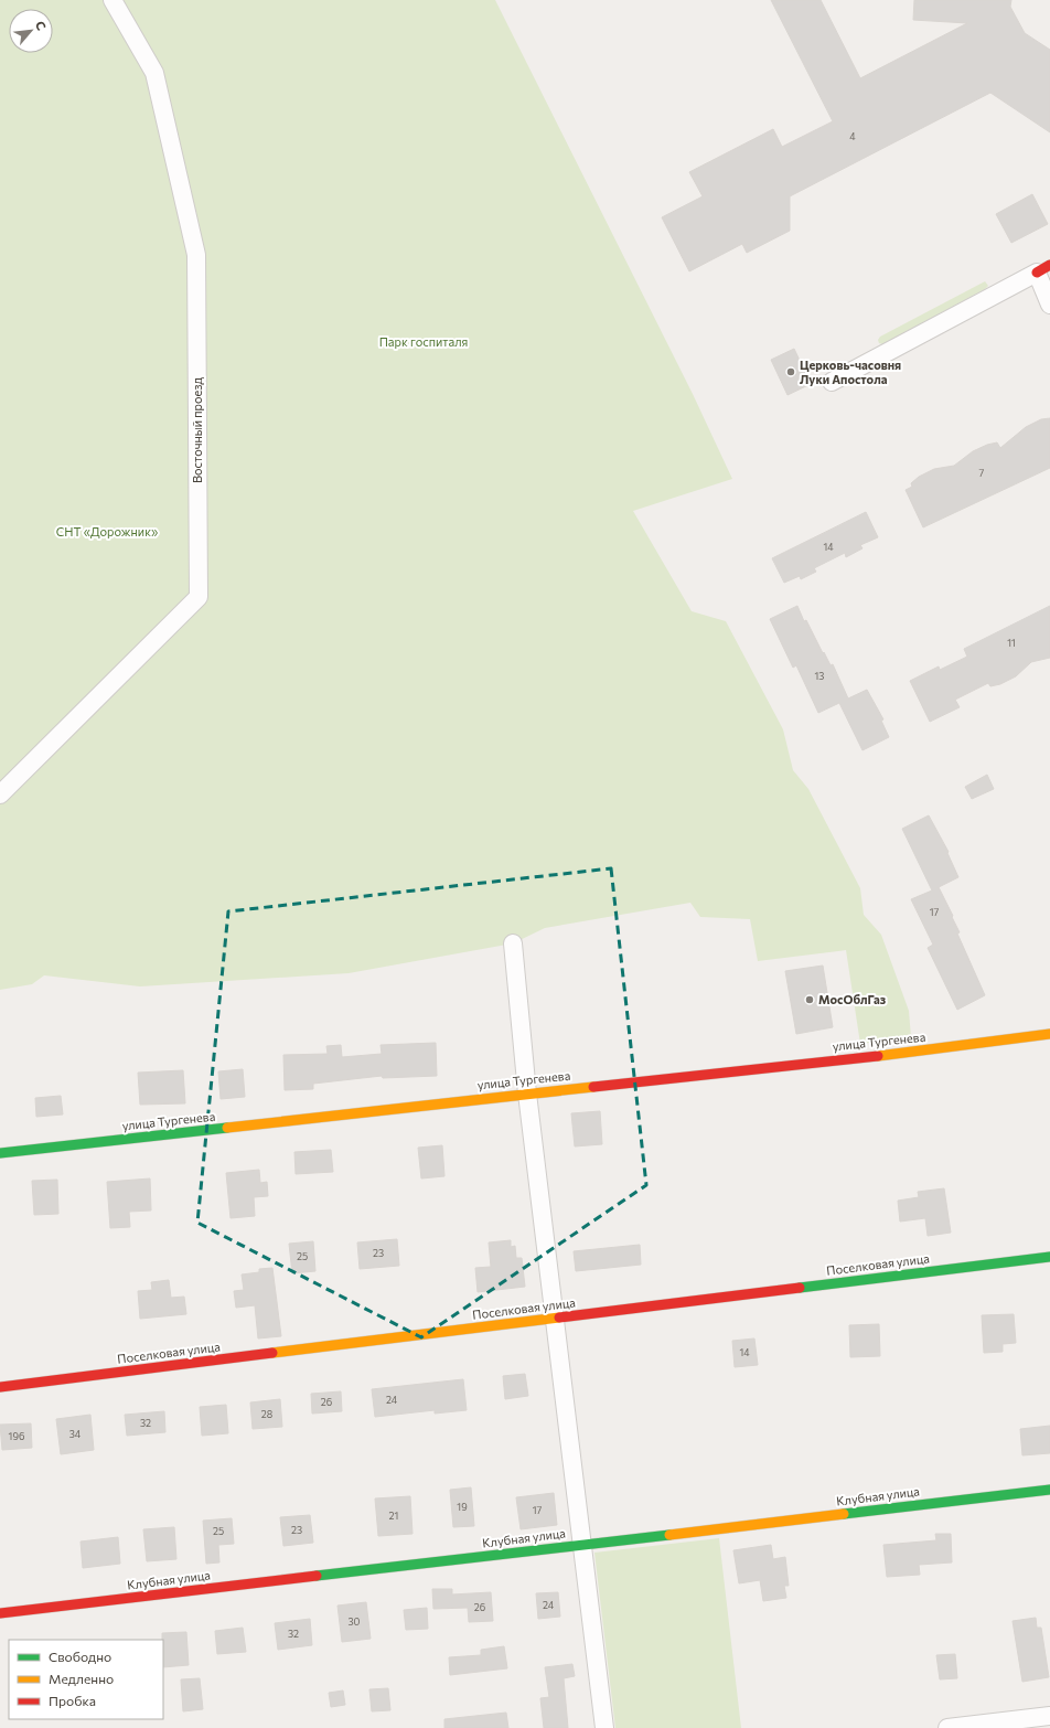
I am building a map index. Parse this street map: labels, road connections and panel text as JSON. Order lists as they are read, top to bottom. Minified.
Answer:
{"streets":{"street":["Восточный проезд","улица Тургенева","Поселковая улица","Клубная улица"]},"parks":["Парк госпиталя","СНТ «Дорожник»"],"places":["Церковь-часовня Луки Апостола","МосОблГаз"],"house_numbers":["4","7","14","11","13","17","23","25","14","24","26","28","32","34","196","19","17","21","23","25","24","26","30","32"],"legend":["Свободно","Медленно","Пробка"],"north":"top right"}
